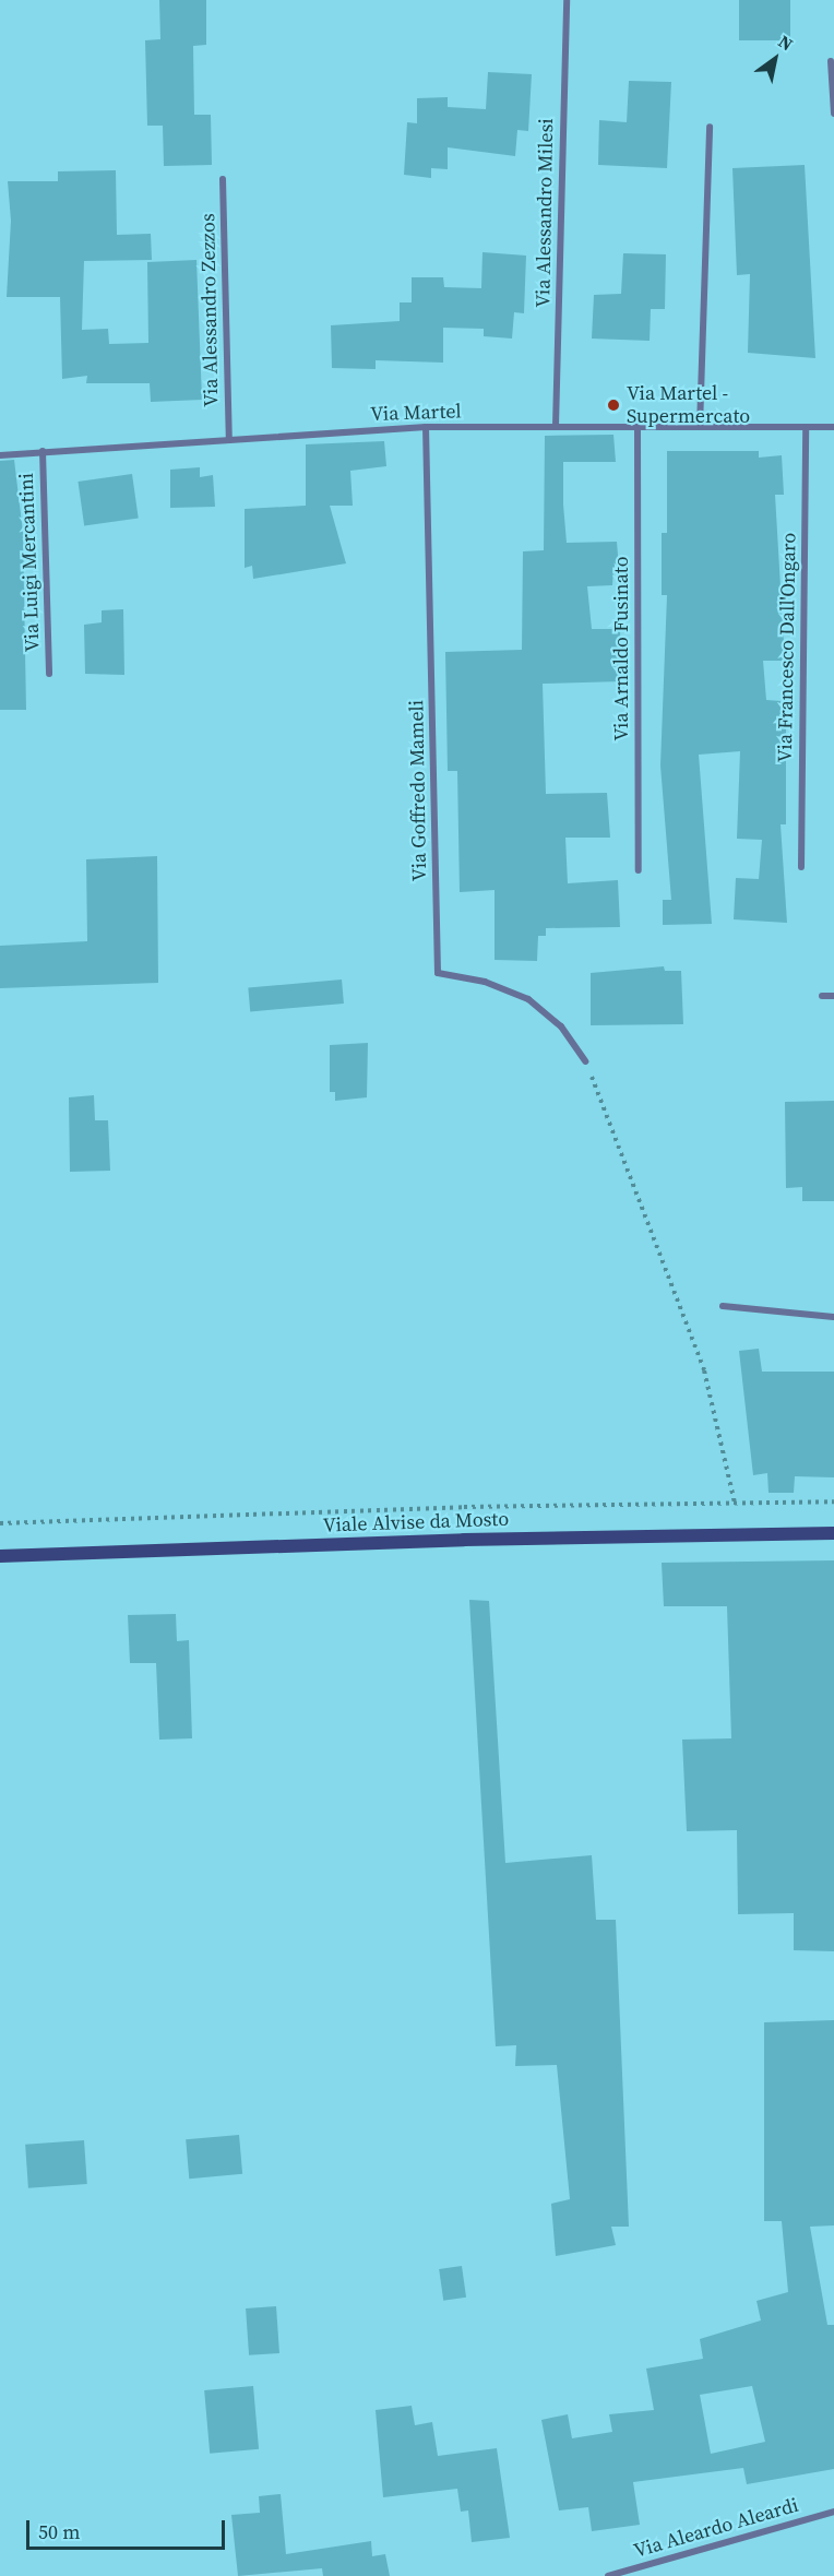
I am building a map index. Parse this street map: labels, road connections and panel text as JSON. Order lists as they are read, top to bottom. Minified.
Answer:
{"streets":{"main road":["Viale Alvise da Mosto"],"street":["Via Alessandro Milesi","Via Alessandro Zezzos","Via Martel","Via Luigi Mercantini","Via Francesco Dall'Ongaro","Via Arnaldo Fusinato","Via Goffredo Mameli","Via Aleardo Aleardi"]},"crossings":[["Via Alessandro Milesi","Via Martel"],["Via Alessandro Zezzos","Via Martel"],["Via Martel","Via Luigi Mercantini"],["Via Martel","Via Francesco Dall'Ongaro"],["Via Martel","Via Arnaldo Fusinato"],["Via Martel","Via Goffredo Mameli"]],"places":["Via Martel - Supermercato"],"scale_bar":"50 m","north":"top right"}
